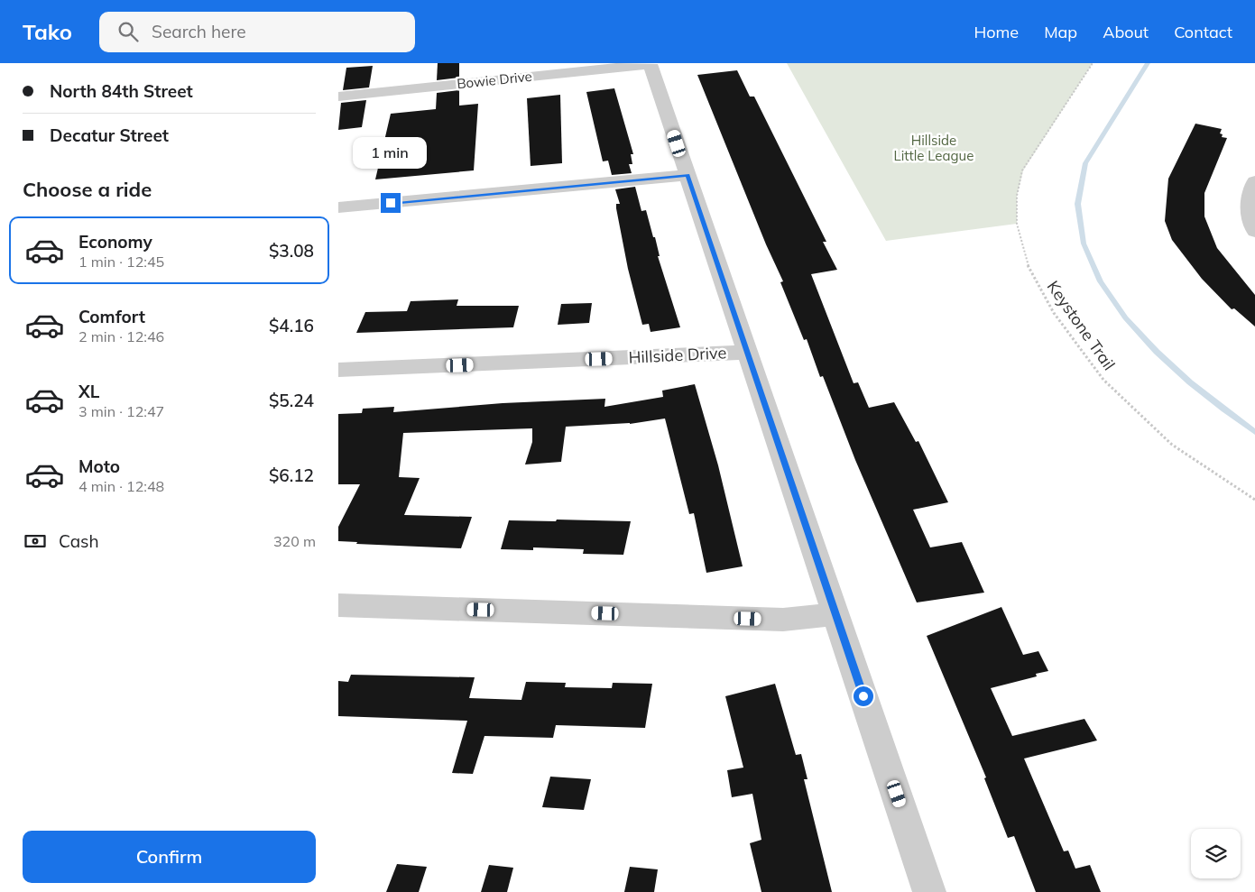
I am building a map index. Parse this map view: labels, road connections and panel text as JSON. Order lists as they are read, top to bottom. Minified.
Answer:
{"streets":{"street":["Bowie Drive","Hillside Drive"],"path":["Keystone Trail"]},"parks":["Hillside Little League"],"page":{"header":"Tako","search":"Search here","nav":["Home","Map","About","Contact"],"banner":["North 84th Street","Decatur Street"],"bubble":"1 min","heading":"Choose a ride","list":[{"name":"Economy","note":"1 min · 12:45","value":"$3.08"},{"name":"Comfort","note":"2 min · 12:46","value":"$4.16"},{"name":"XL","note":"3 min · 12:47","value":"$5.24"},{"name":"Moto","note":"4 min · 12:48","value":"$6.12"}],"pay":["Cash","320 m"],"buttons":"Confirm"}}
